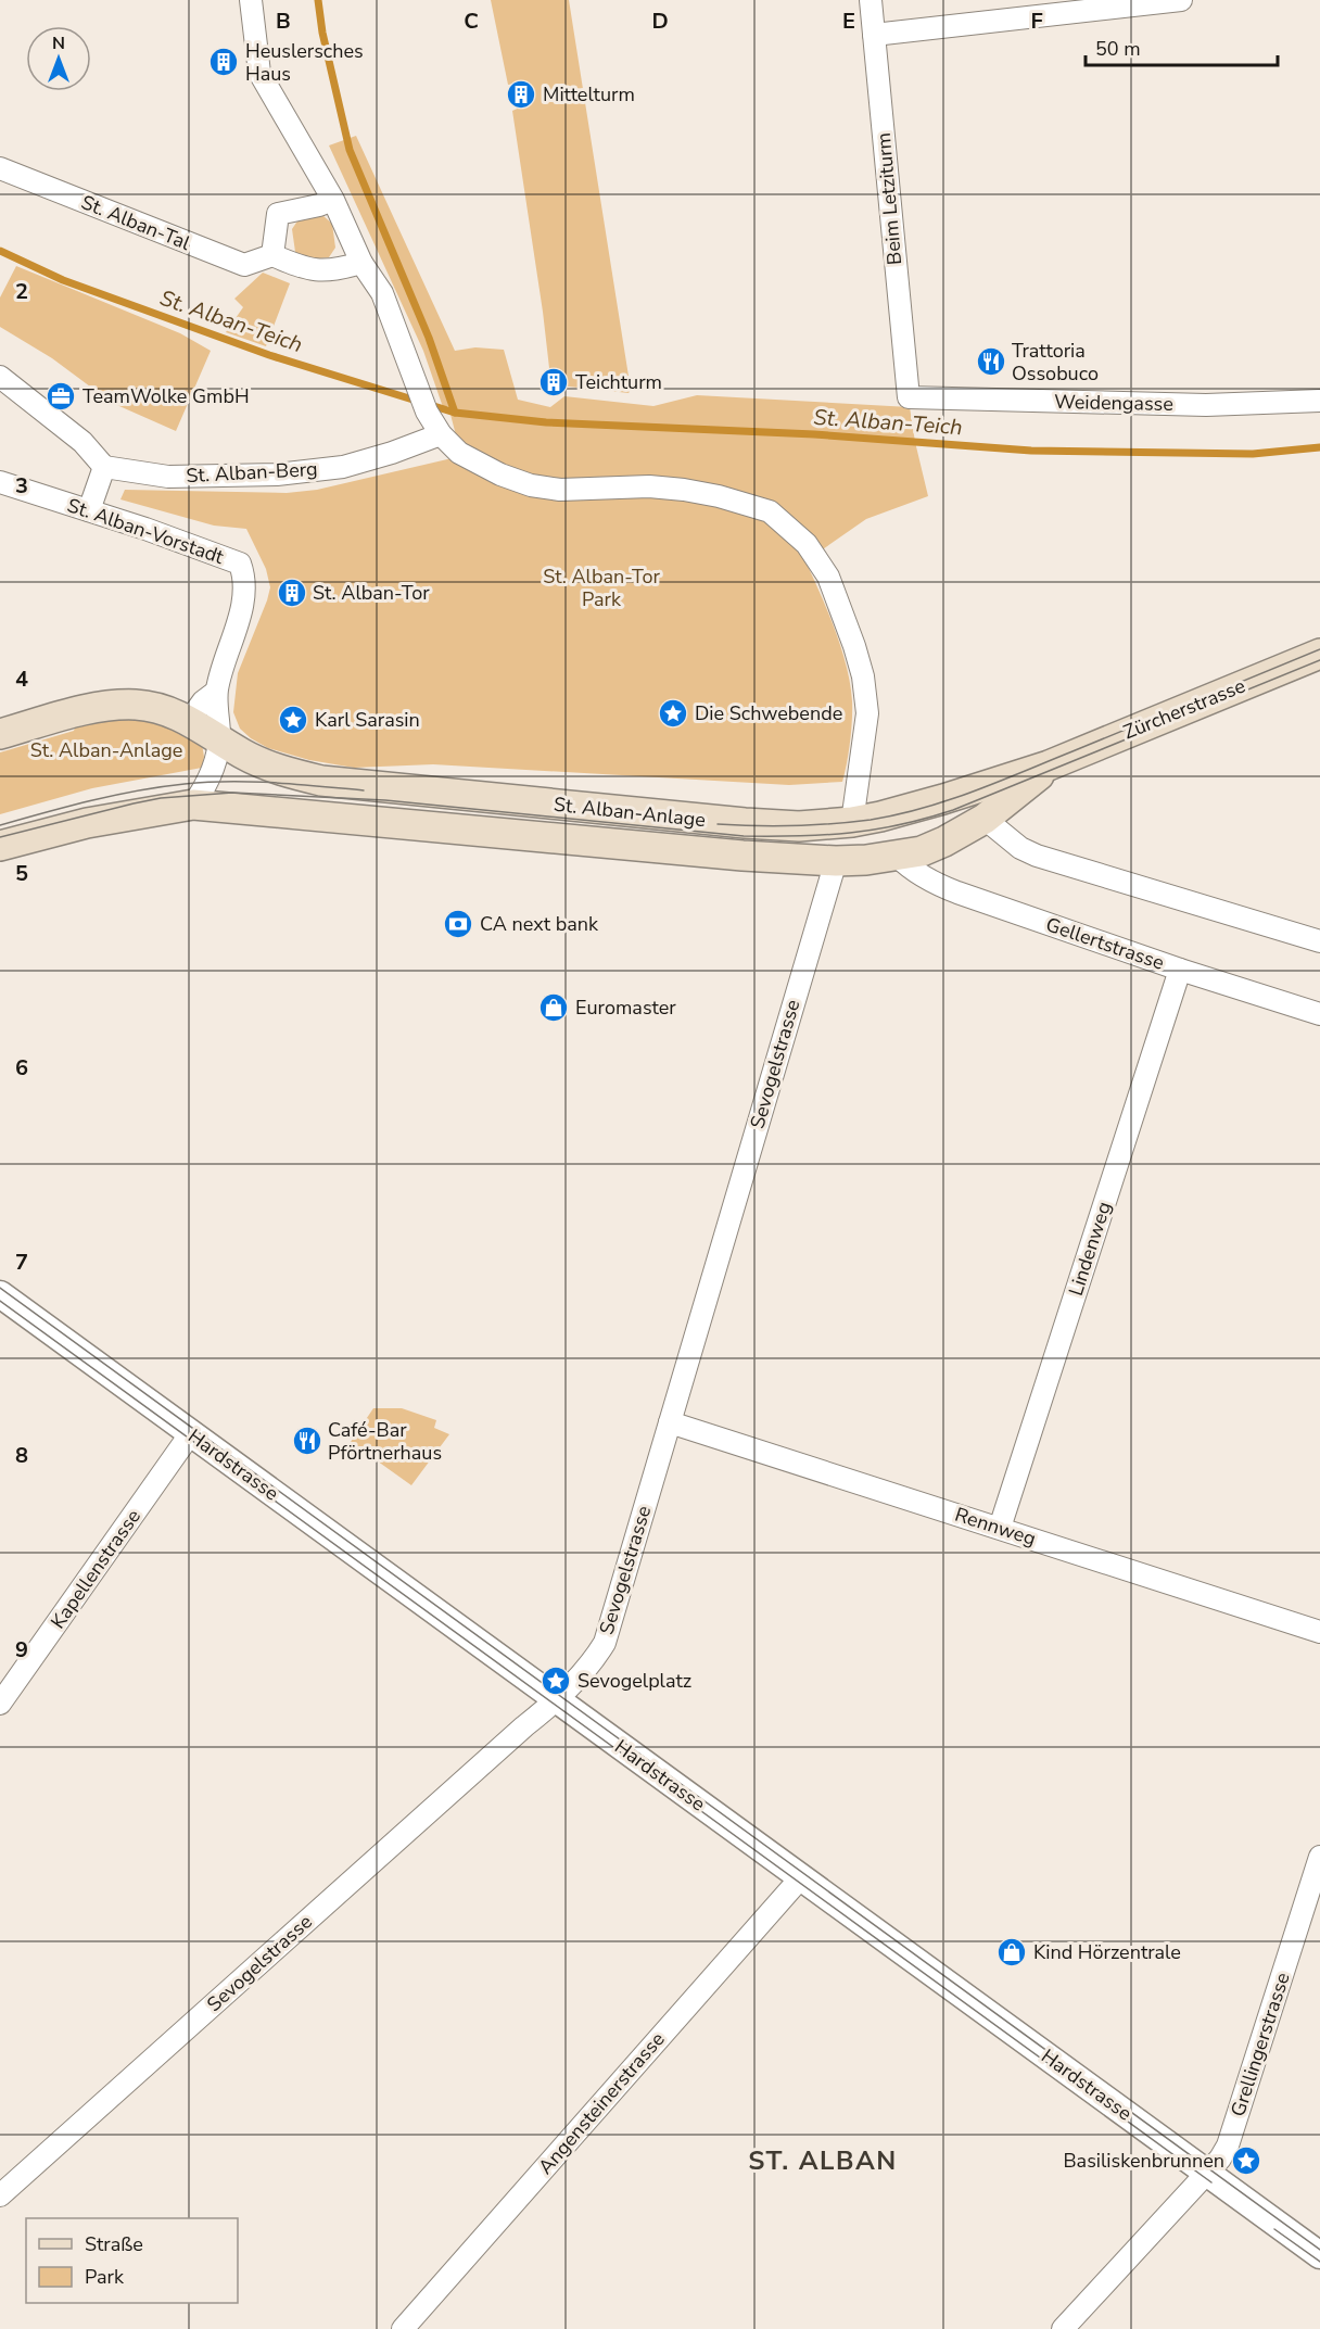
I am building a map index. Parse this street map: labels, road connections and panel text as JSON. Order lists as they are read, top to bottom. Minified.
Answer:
{"streets":{"main road":["Zürcherstrasse","St. Alban-Anlage"],"street":["Beim Letziturm","St. Alban-Tal","Weidengasse","St. Alban-Berg","St. Alban-Vorstadt","Gellertstrasse","Sevogelstrasse","Lindenweg","Hardstrasse","Rennweg","Kapellenstrasse","Grellingerstrasse","Angensteinerstrasse"]},"crossings":[["Beim Letziturm","Weidengasse"],["St. Alban-Vorstadt","St. Alban-Anlage"],["Zürcherstrasse","St. Alban-Anlage"],["Zürcherstrasse","Gellertstrasse"],["Zürcherstrasse","Sevogelstrasse"],["St. Alban-Anlage","Sevogelstrasse"],["Gellertstrasse","Lindenweg"],["Sevogelstrasse","Hardstrasse"],["Sevogelstrasse","Rennweg"],["Lindenweg","Rennweg"],["Hardstrasse","Kapellenstrasse"],["Hardstrasse","Grellingerstrasse"],["Hardstrasse","Angensteinerstrasse"]],"districts":["ST. ALBAN"],"water":["St. Alban-Teich"],"parks":["St. Alban-Tor Park","St. Alban-Anlage"],"places":{"building":["Heuslersches Haus","Mittelturm","Teichturm","St. Alban-Tor"],"restaurant":["Trattoria Ossobuco","Café-Bar Pförtnerhaus"],"office":["TeamWolke GmbH"],"place":["Die Schwebende","Karl Sarasin","Sevogelplatz","Basiliskenbrunnen"],"bank":["CA next bank"],"shop":["Euromaster","Kind Hörzentrale"]},"legend":["Straße","Park"],"scale_bar":"50 m","north":"top","grid":{"columns":["B","C","D","E","F"],"rows":["2","3","4","5","6","7","8","9"]}}
